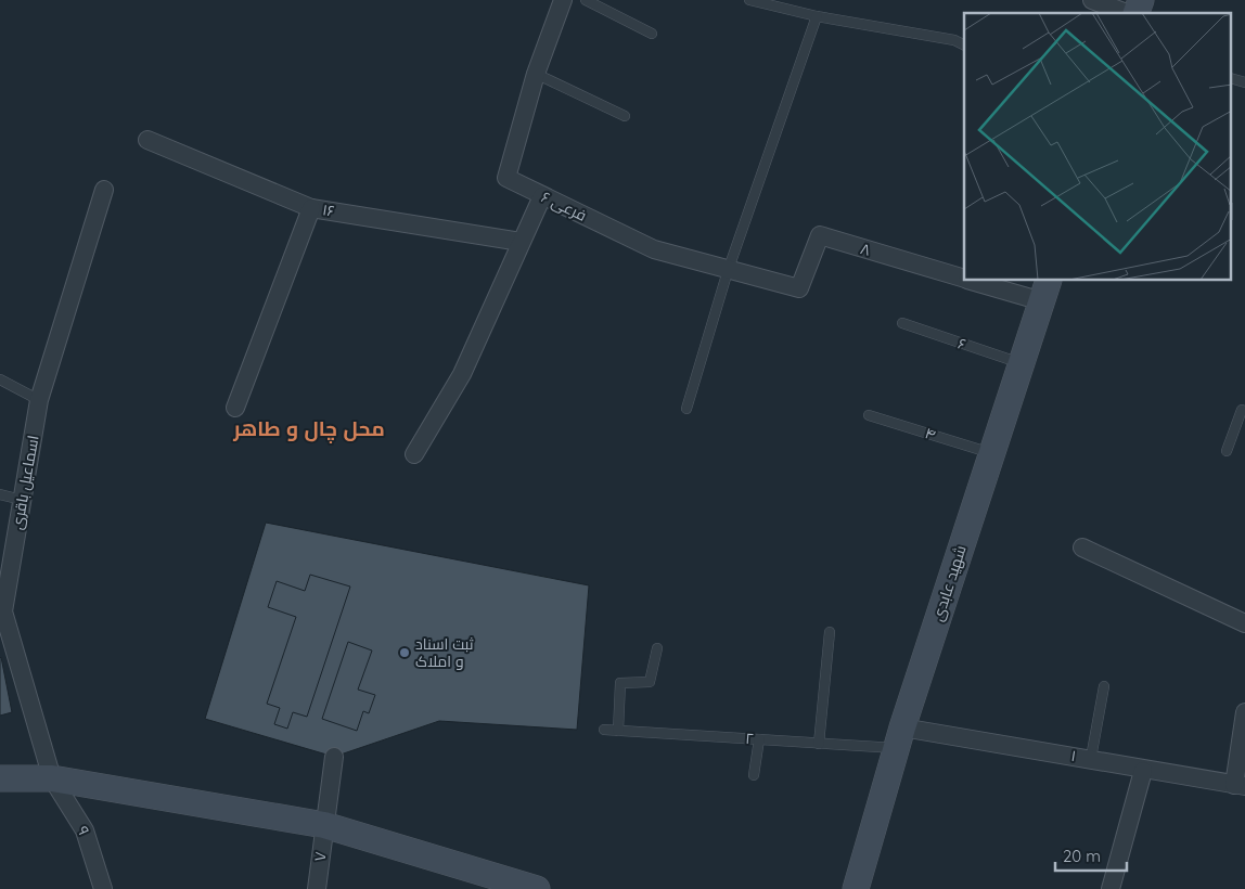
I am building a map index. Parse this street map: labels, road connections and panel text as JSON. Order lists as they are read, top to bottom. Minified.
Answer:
{"streets":{"main road":["شهید عابدی"],"street":["فرعی ۶","۱۶","۸","اسماعیل باقری","۱","۹","۷"],"lane":["۶","۴","۲"]},"crossings":[["فرعی ۶","۸"],["۸","شهید عابدی"],["۶","شهید عابدی"],["۴","شهید عابدی"],["اسماعیل باقری","۹"],["شهید عابدی","۲"],["شهید عابدی","۱"],["۲","۱"]],"districts":["محل چال و طاهر"],"places":["ثبت اسناد و املاک"],"scale_bar":"20 m"}
